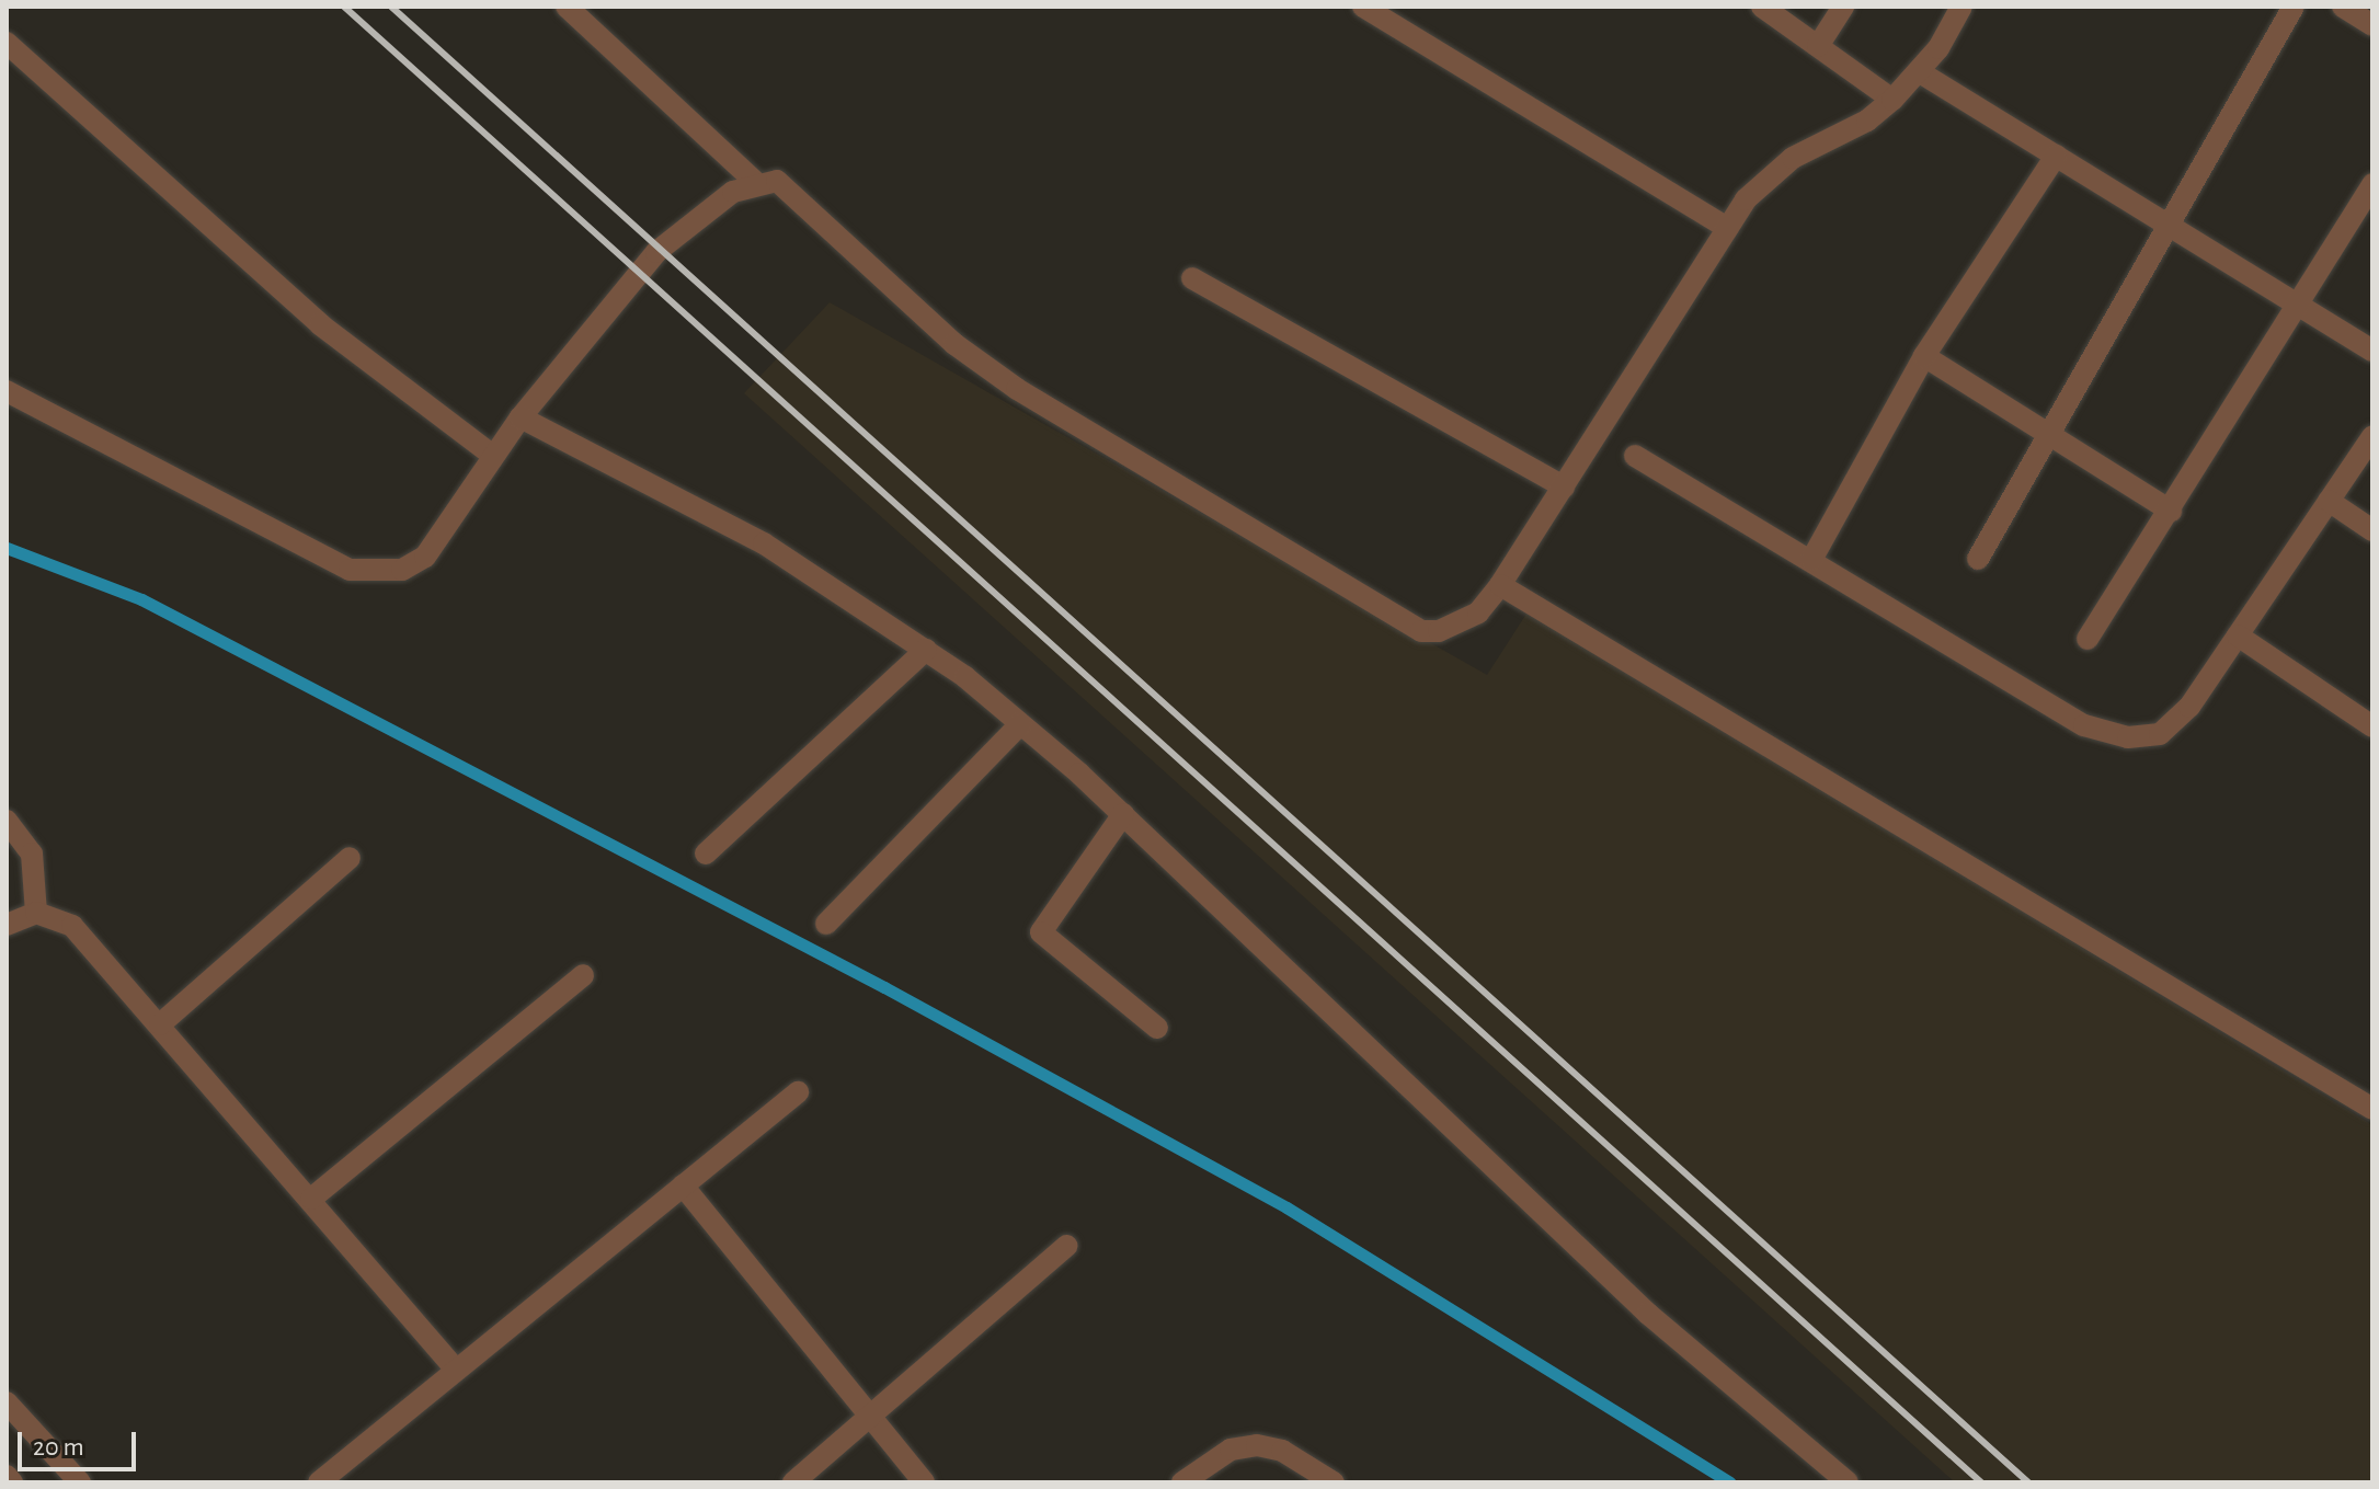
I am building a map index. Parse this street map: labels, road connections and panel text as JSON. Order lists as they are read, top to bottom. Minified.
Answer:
{"scale_bar":"20 m"}
